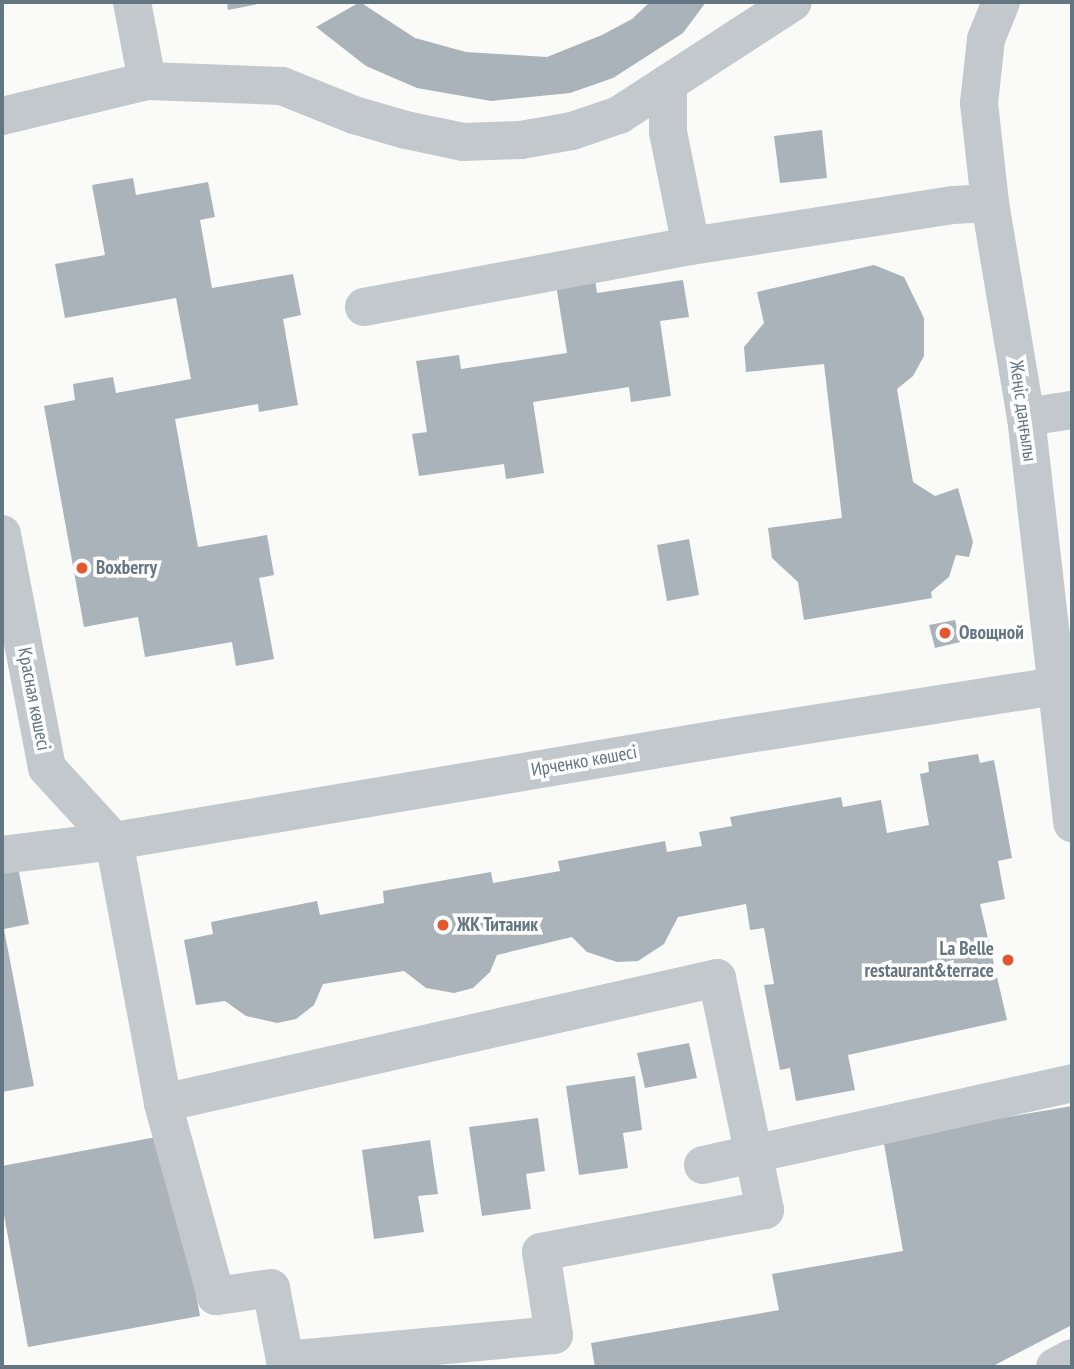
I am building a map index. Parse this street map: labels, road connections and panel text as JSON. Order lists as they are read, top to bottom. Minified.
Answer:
{"streets":{"street":["Жеңіс даңғылы","Красная көшесі","Ирченко көшесі"]},"crossings":[["Жеңіс даңғылы","Ирченко көшесі"],["Красная көшесі","Ирченко көшесі"]],"places":["Boxberry","Овощной","ЖК Титаник","La Belle restaurant&terrace"]}
